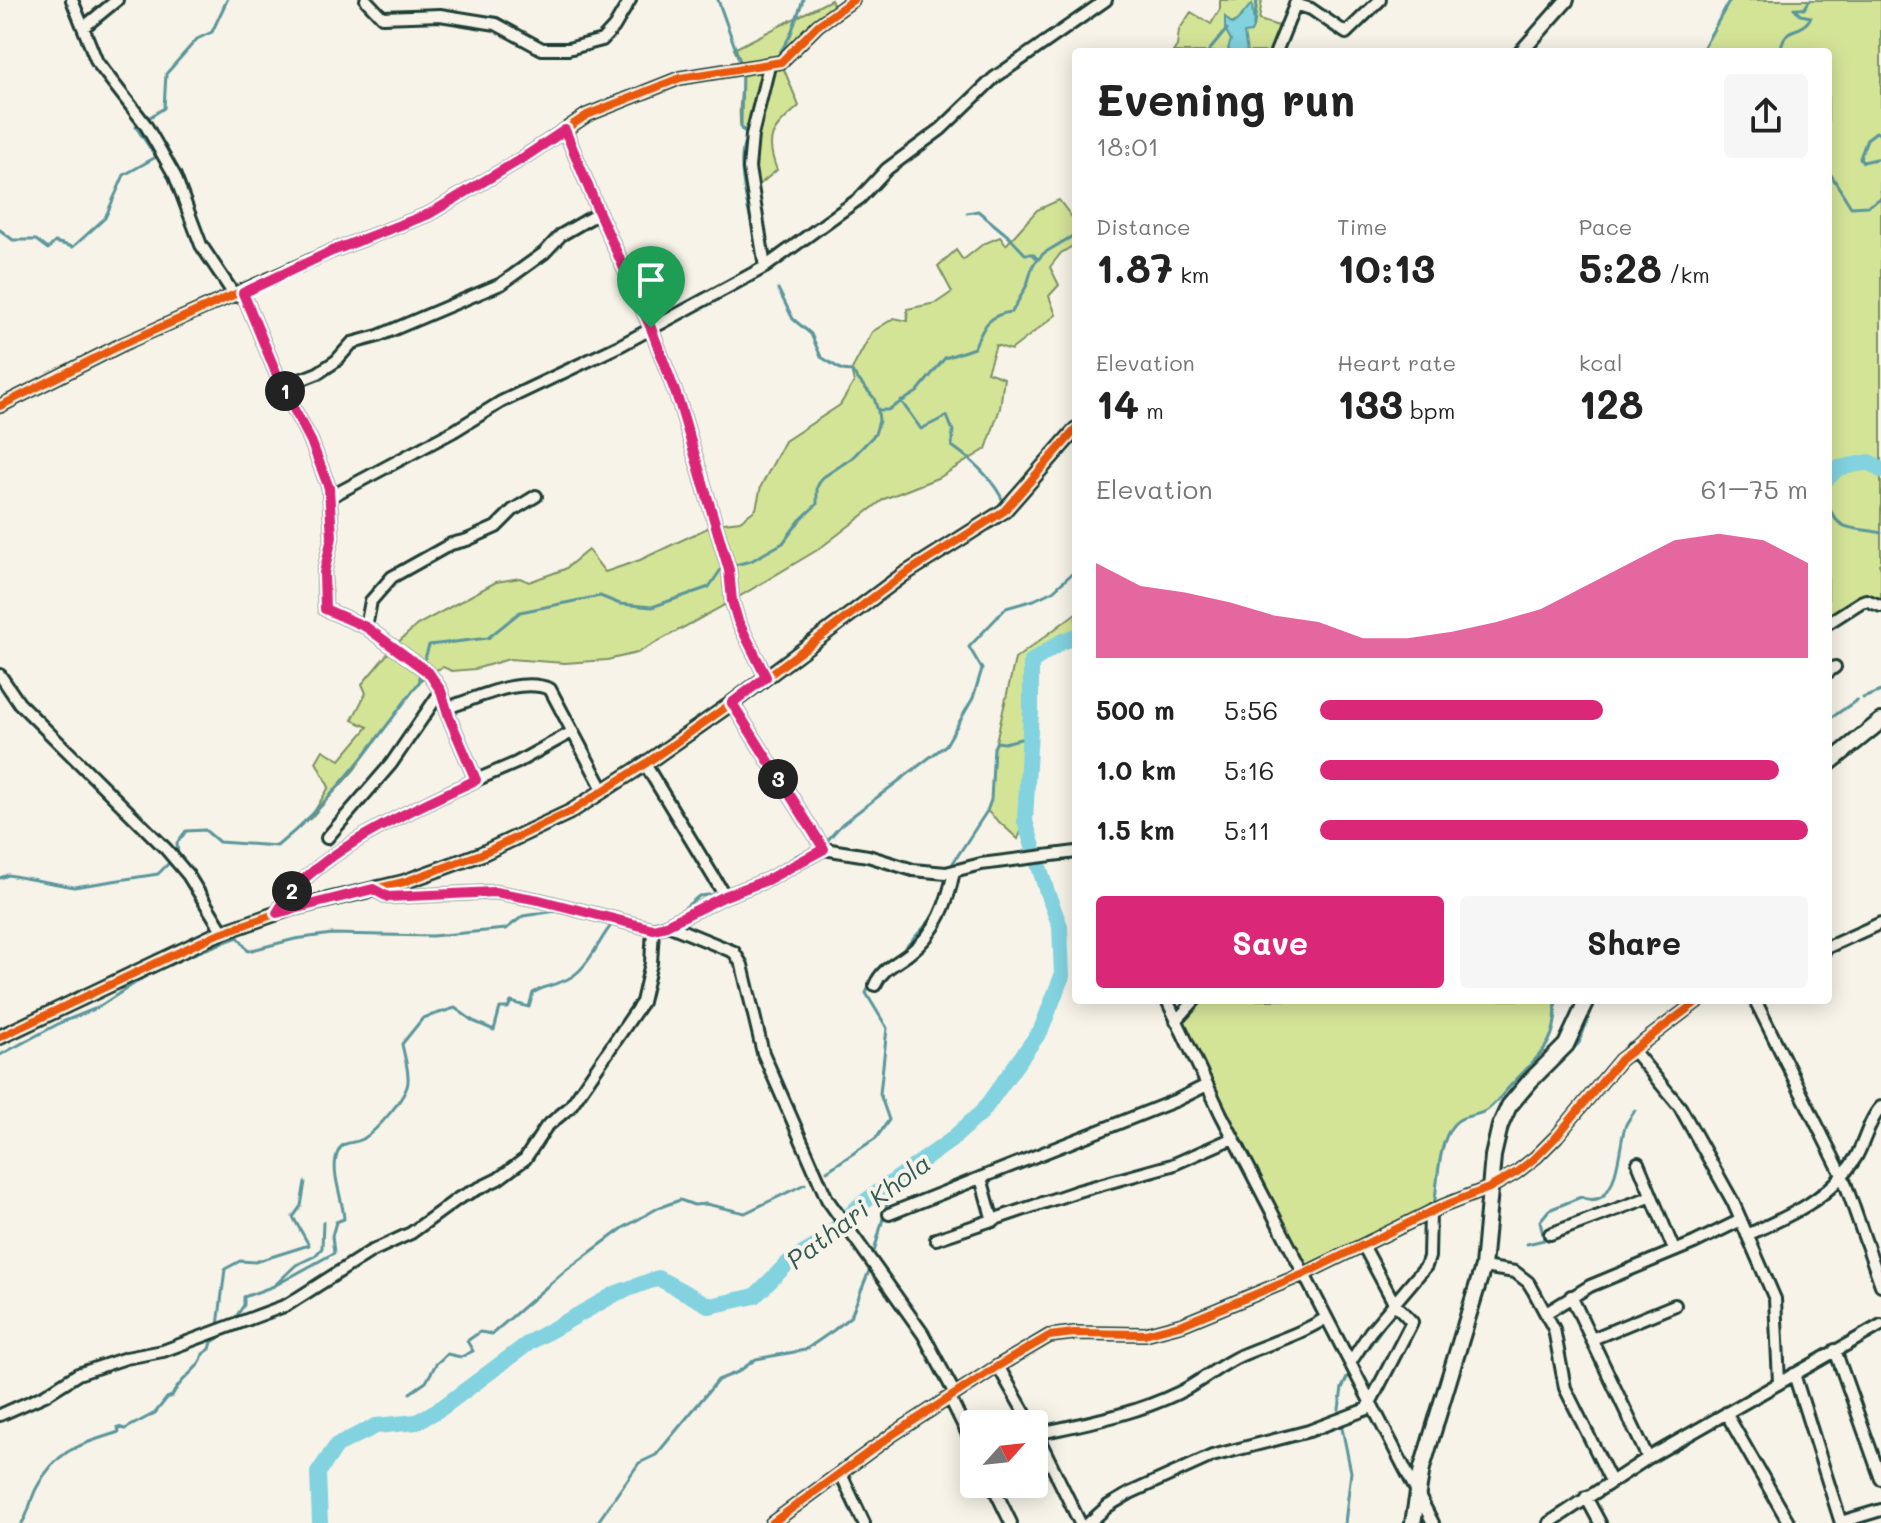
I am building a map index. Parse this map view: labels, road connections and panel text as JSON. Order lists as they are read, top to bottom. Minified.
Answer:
{"water":["Pathari Khola"],"north":"top right","page":{"heading":["Evening run","18:01"],"stats":[["Distance","1.87 km"],["Time","10:13"],["Pace","5:28 /km"],["Elevation","14 m"],["Heart rate","133 bpm"],["kcal","128"]],"pins":["1","3","2"],"chart":["Elevation","61–75 m"],"list":[{"name":"500 m","note":"5:56"},{"name":"1.0 km","note":"5:16"},{"name":"1.5 km","note":"5:11"}],"buttons":["Save","Share"]}}
